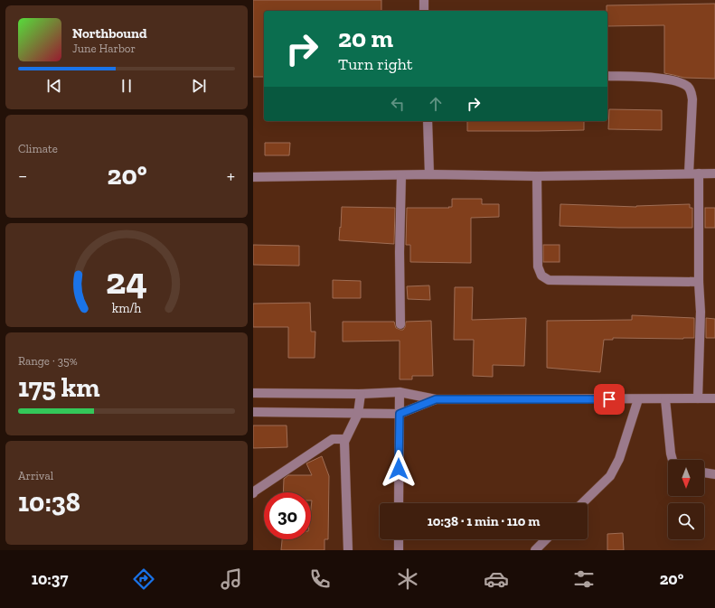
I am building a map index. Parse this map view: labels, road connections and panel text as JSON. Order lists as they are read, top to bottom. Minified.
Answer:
{"north":"bottom","page":{"turn":["20 m","Turn right"],"song":["Northbound","June Harbor"],"tile":["Climate",["Range · 35%","175 km"],["Arrival","10:38"]],"heat":["−","20°","+"],"limit":"30","trip":"10:38 · 1 min · 110 m","tabs":["10:37","20°"],"gauge":["24","km/h"]}}
